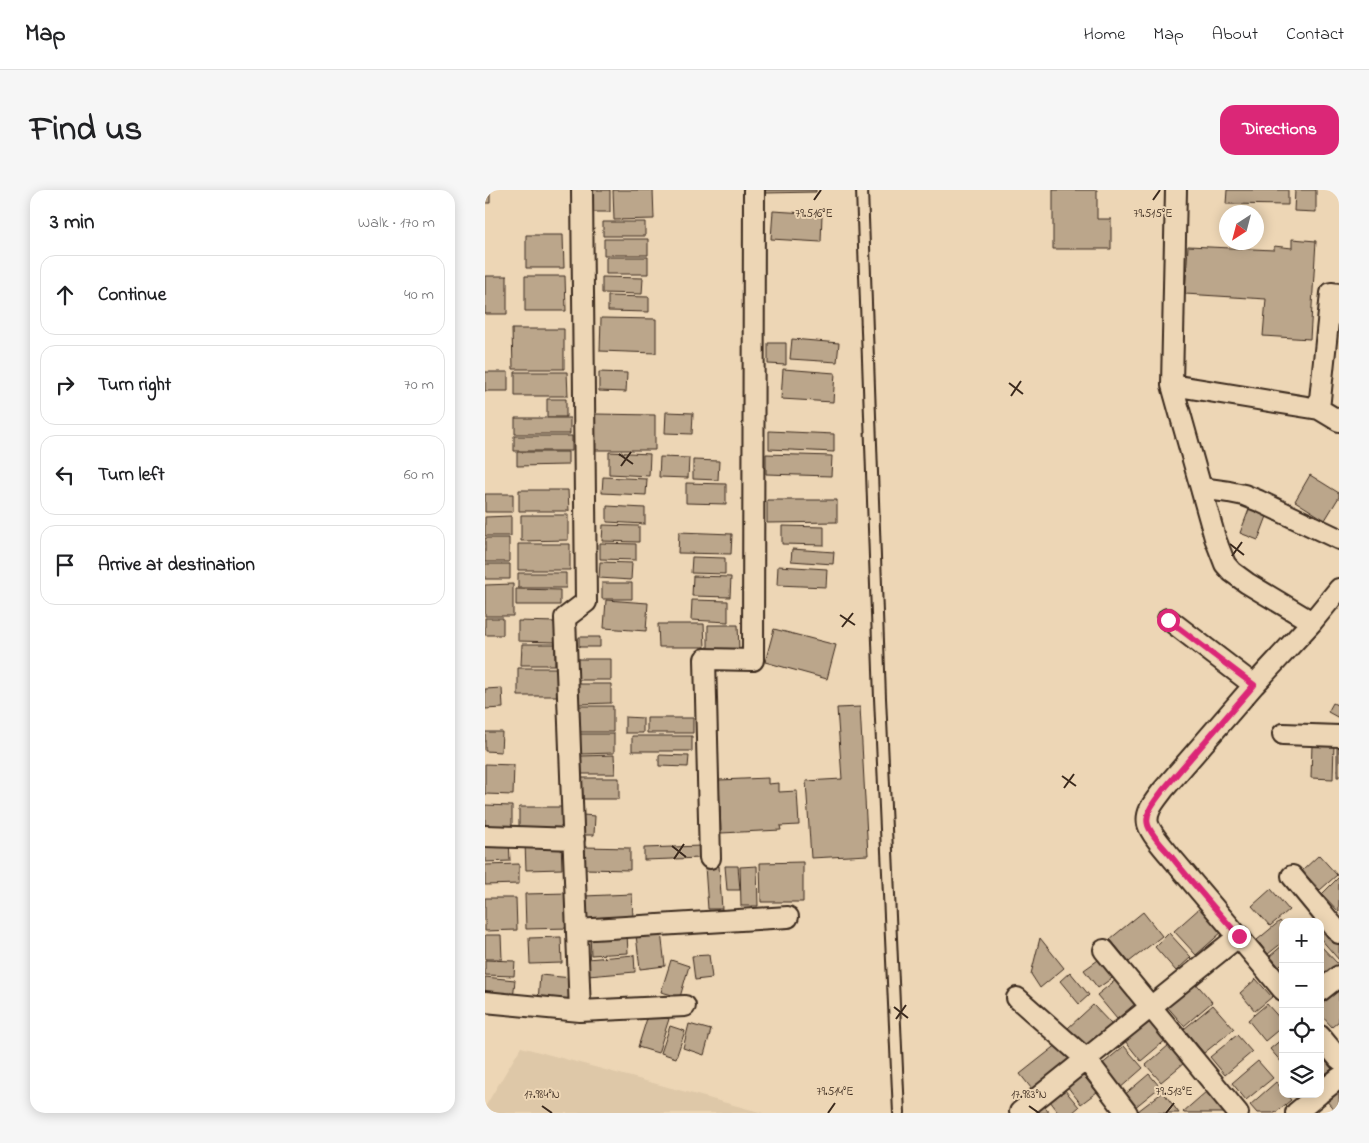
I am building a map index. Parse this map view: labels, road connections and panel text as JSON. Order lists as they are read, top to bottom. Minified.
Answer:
{"north":"bottom left","page":{"header":"Map","nav":["Home","Map","About","Contact"],"title":"Find us","buttons":"Directions","heading":["3 min","Walk · 170 m"],"list":[["Continue","40 m"],["Turn right","70 m"],["Turn left","60 m"],"Arrive at destination"],"map_buttons":["+","−"]},"coordinates":["79.515°E","79.516°E","79.514°E","79.513°E","17.984°N","17.983°N"]}
